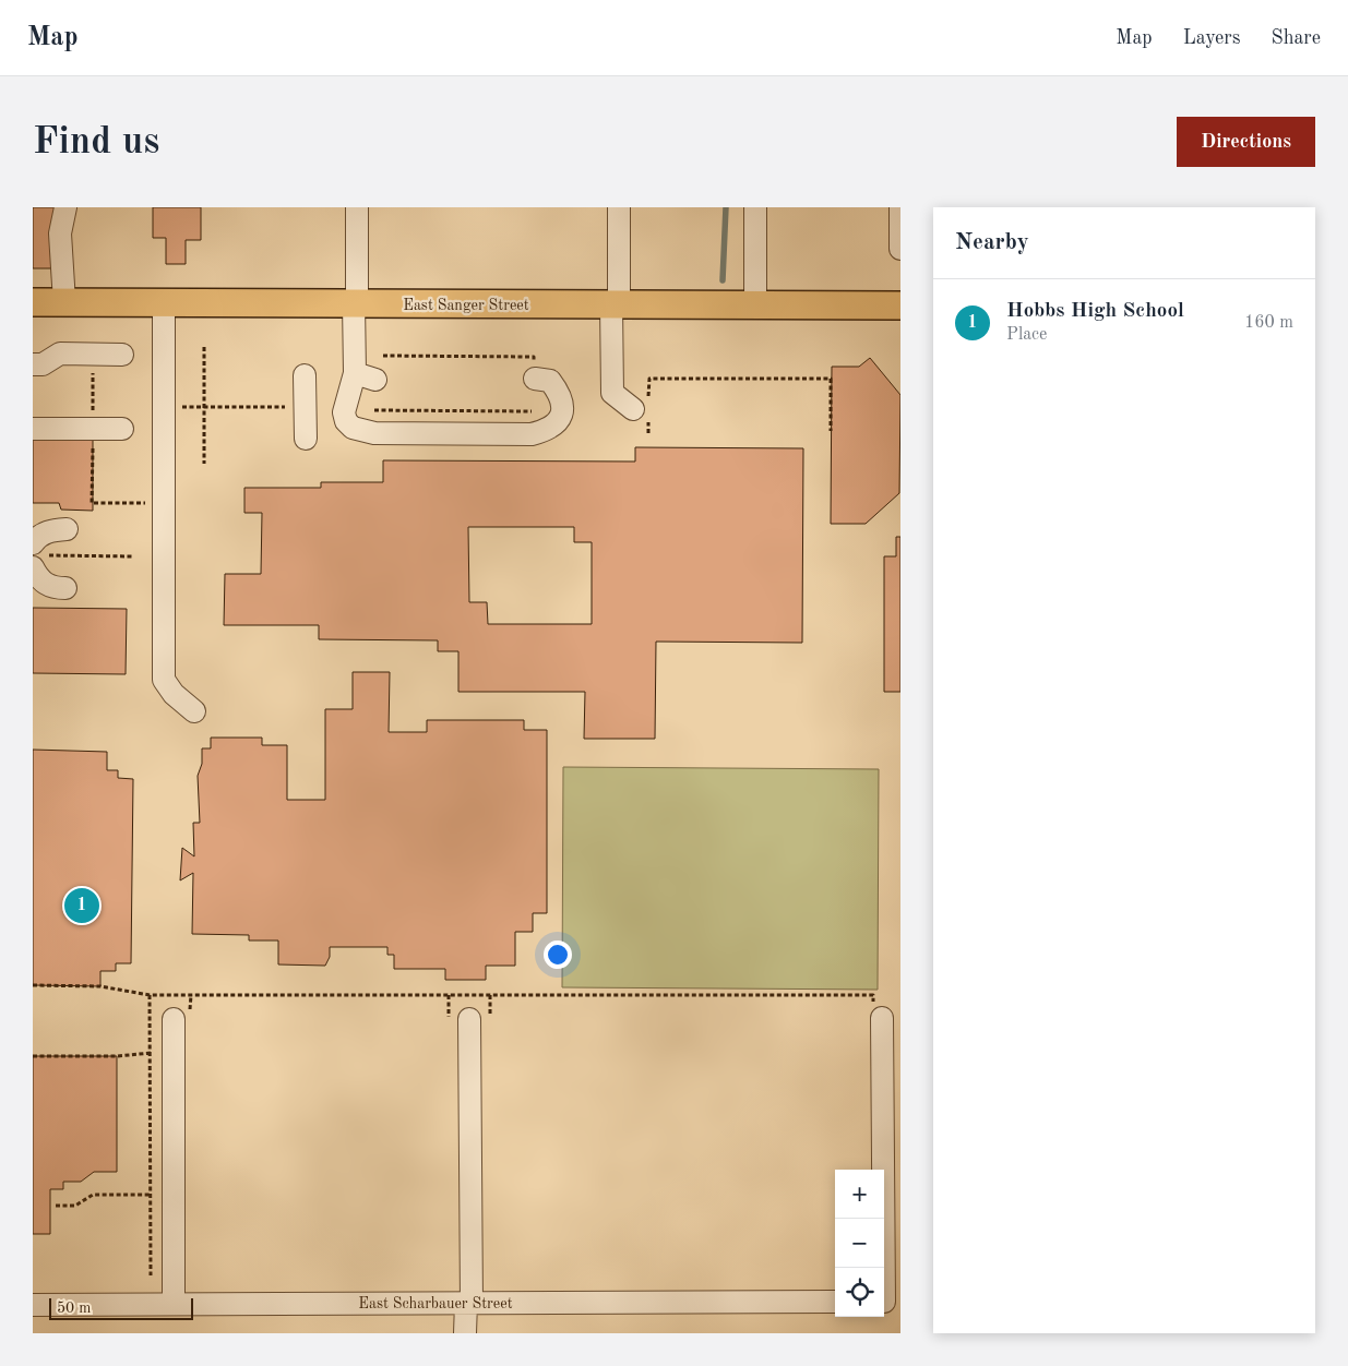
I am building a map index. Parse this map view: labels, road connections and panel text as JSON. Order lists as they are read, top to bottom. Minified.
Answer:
{"streets":{"main road":["East Sanger Street"],"street":["East Scharbauer Street"]},"scale_bar":"50 m","page":{"header":"Map","nav":["Map","Layers","Share"],"buttons":"Directions","title":"Find us","heading":"Nearby","list":[{"mark":"1","name":"Hobbs High School","note":"Place","value":"160 m"}],"pins":"1","map_buttons":["+","−"],"scale":"50 m"}}
